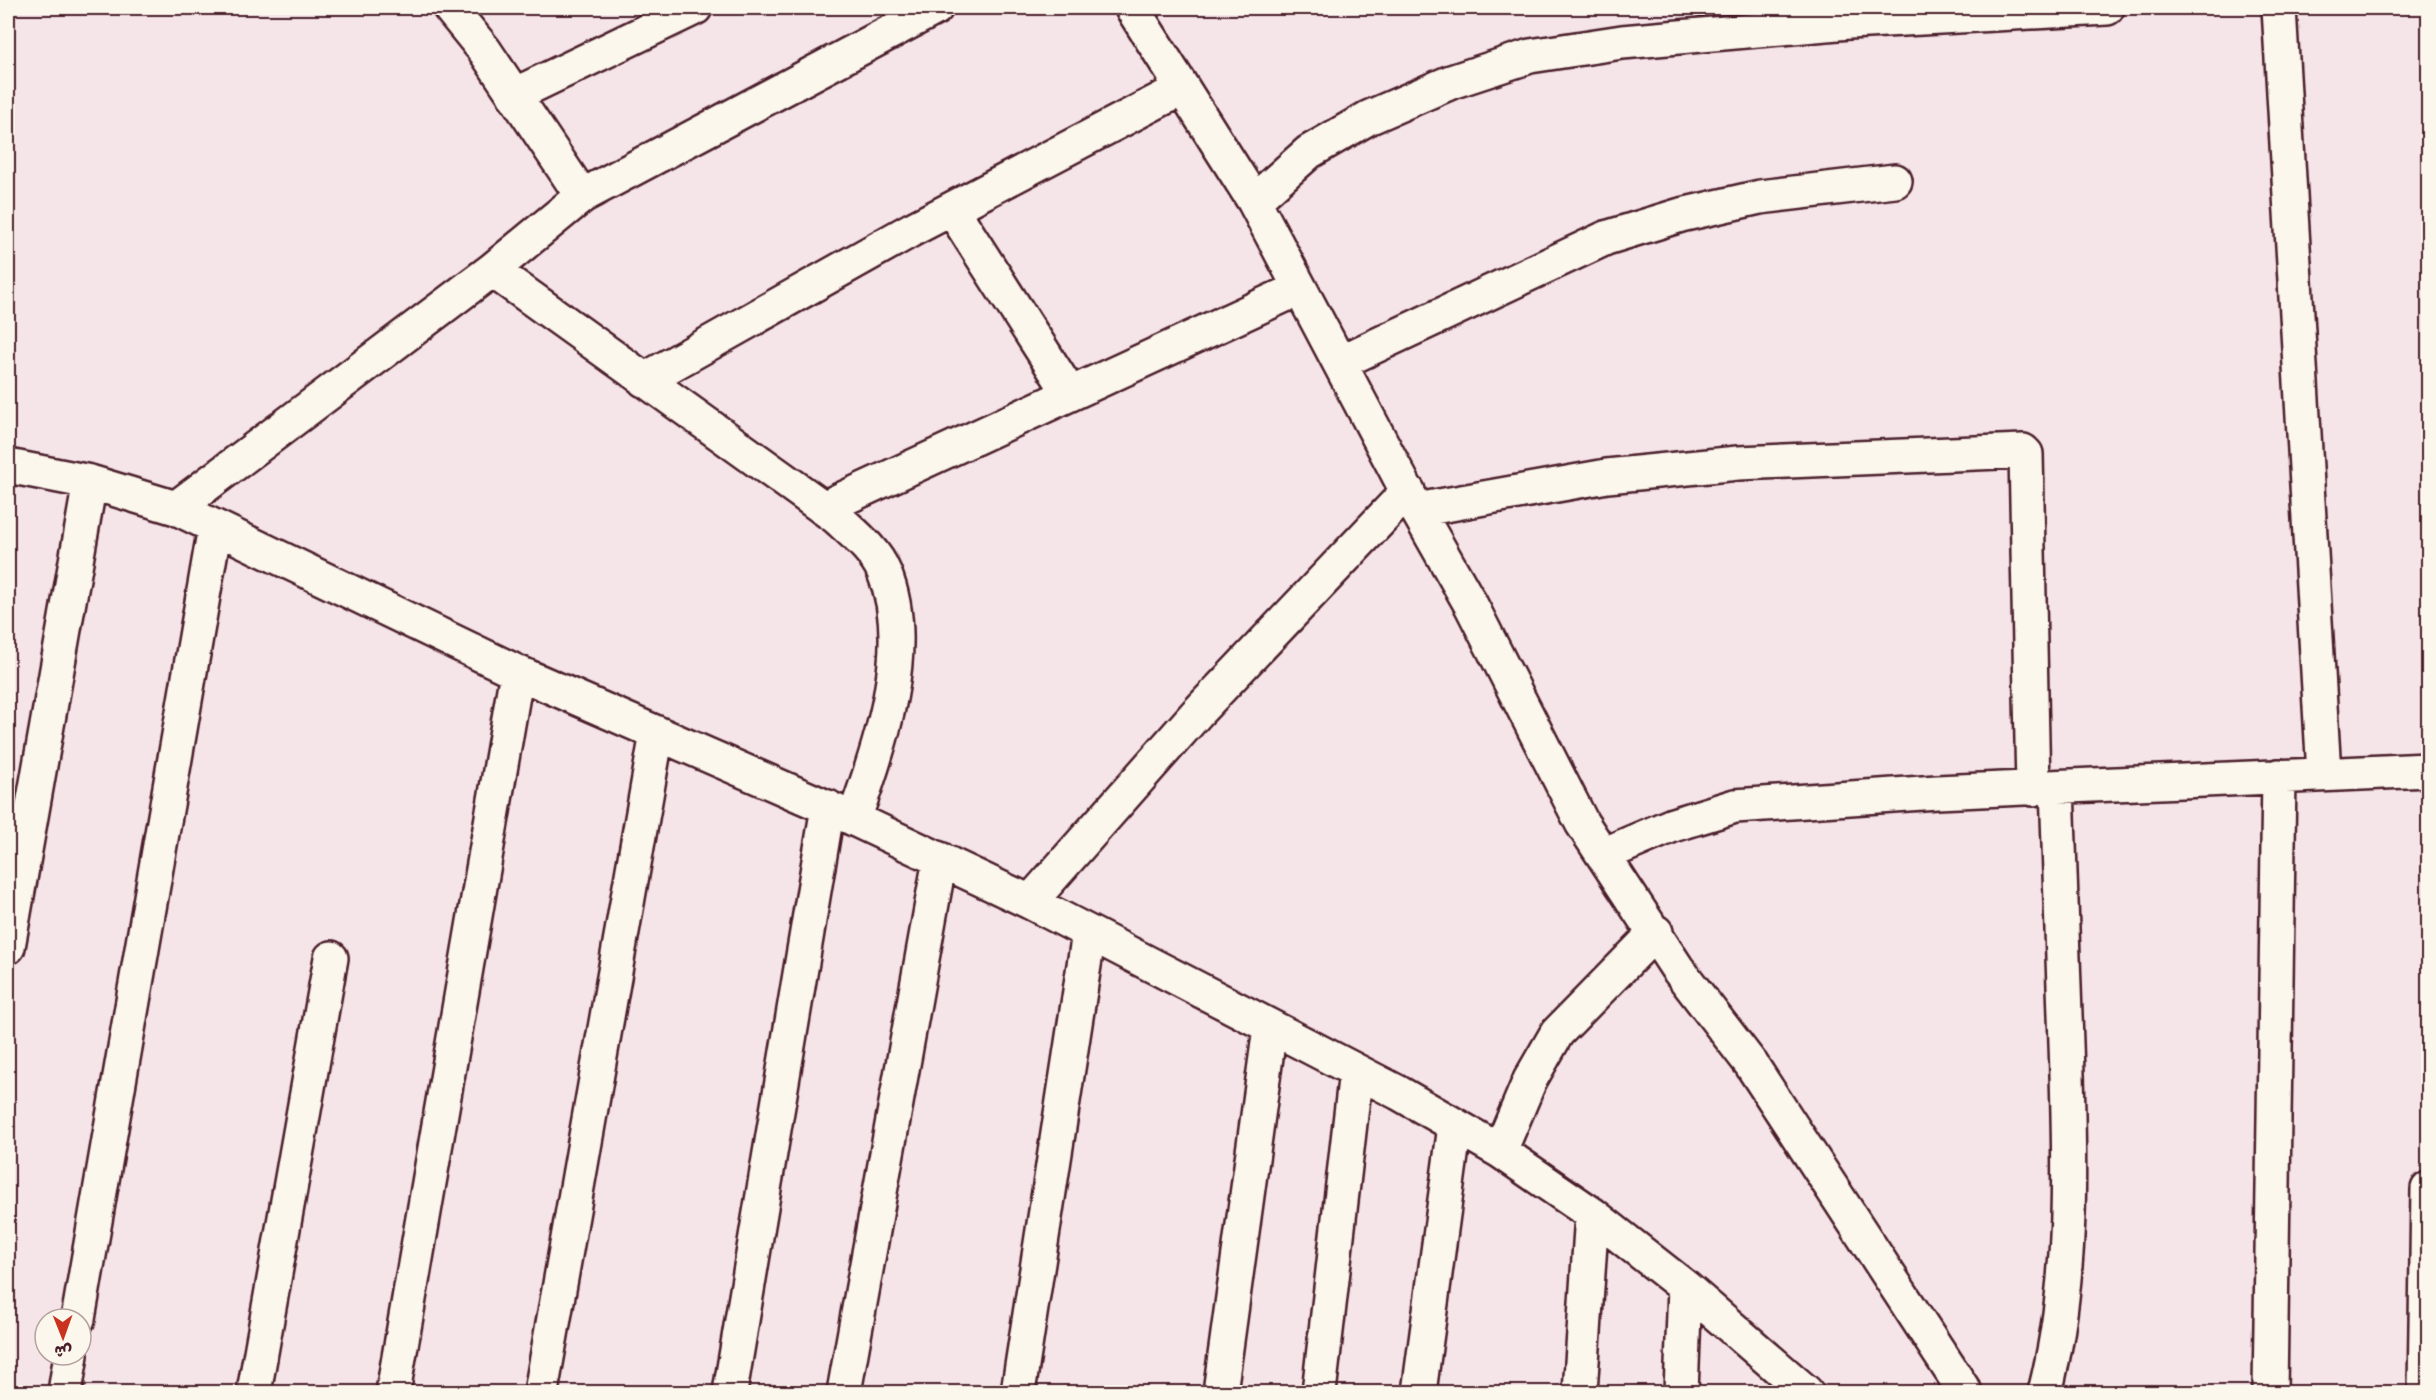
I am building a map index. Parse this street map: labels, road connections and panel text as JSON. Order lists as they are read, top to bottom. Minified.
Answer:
{"north":"bottom"}
